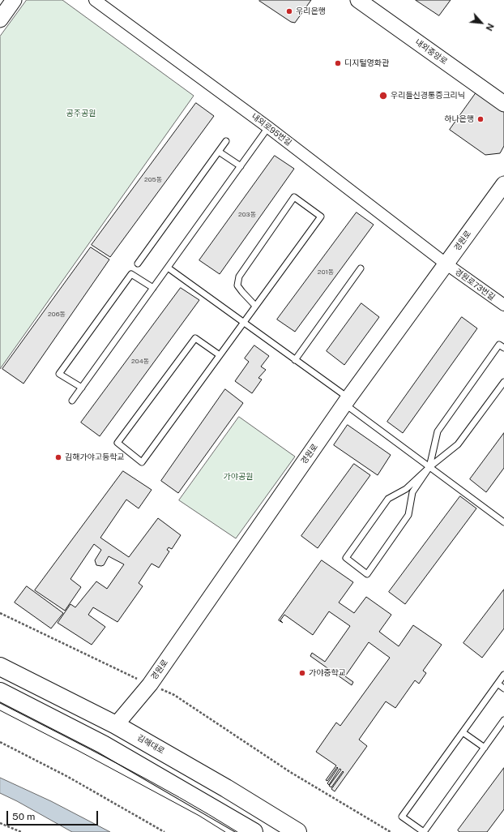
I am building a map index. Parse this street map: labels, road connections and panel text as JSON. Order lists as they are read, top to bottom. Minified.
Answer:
{"streets":{"main road":["김해대로"],"street":["내외중앙로","내외로95번길","경원로","경원로73번길"]},"crossings":[["내외로95번길","경원로"],["내외로95번길","경원로73번길"],["경원로","경원로73번길"],["경원로","김해대로"]],"parks":["공주공원","가야공원"],"places":["우리은행","디지털영화관","우리들신경통증크리닉","하나은행","김해가야고등학교","가야중학교"],"house_numbers":["205동","203동","201동","206동","204동"],"scale_bar":"50 m","north":"bottom right"}
